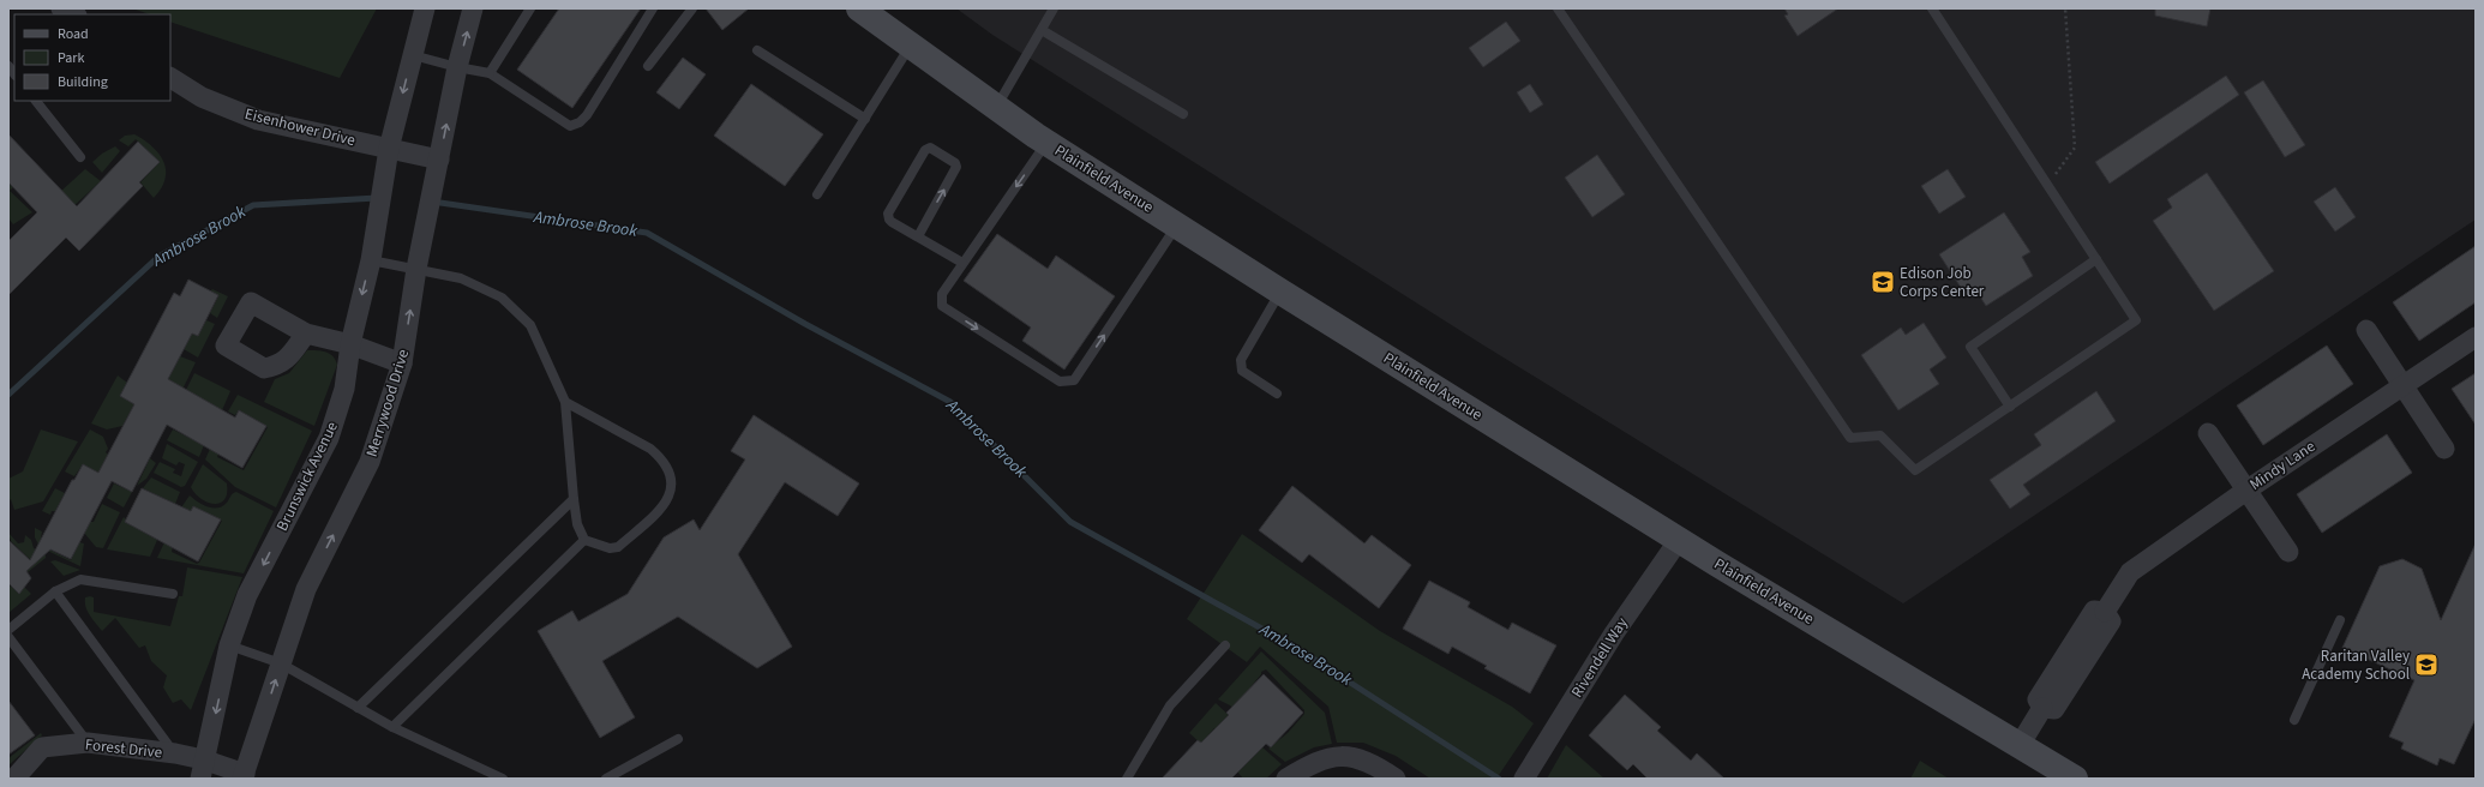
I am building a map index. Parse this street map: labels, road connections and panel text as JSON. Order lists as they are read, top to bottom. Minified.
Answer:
{"streets":{"main road":["Plainfield Avenue"],"street":["Eisenhower Drive","Merrywood Drive","Mindy Lane","Brunswick Avenue","Rivendell Way","Forest Drive"]},"crossings":[["Eisenhower Drive","Merrywood Drive"],["Eisenhower Drive","Brunswick Avenue"],["Plainfield Avenue","Mindy Lane"],["Plainfield Avenue","Rivendell Way"],["Merrywood Drive","Forest Drive"],["Brunswick Avenue","Forest Drive"]],"one_way":["Merrywood Drive","Brunswick Avenue"],"water":["Ambrose Brook"],"places":{"school or university":["Edison Job Corps Center","Raritan Valley Academy School"]},"legend":["Road","Park","Building"]}
